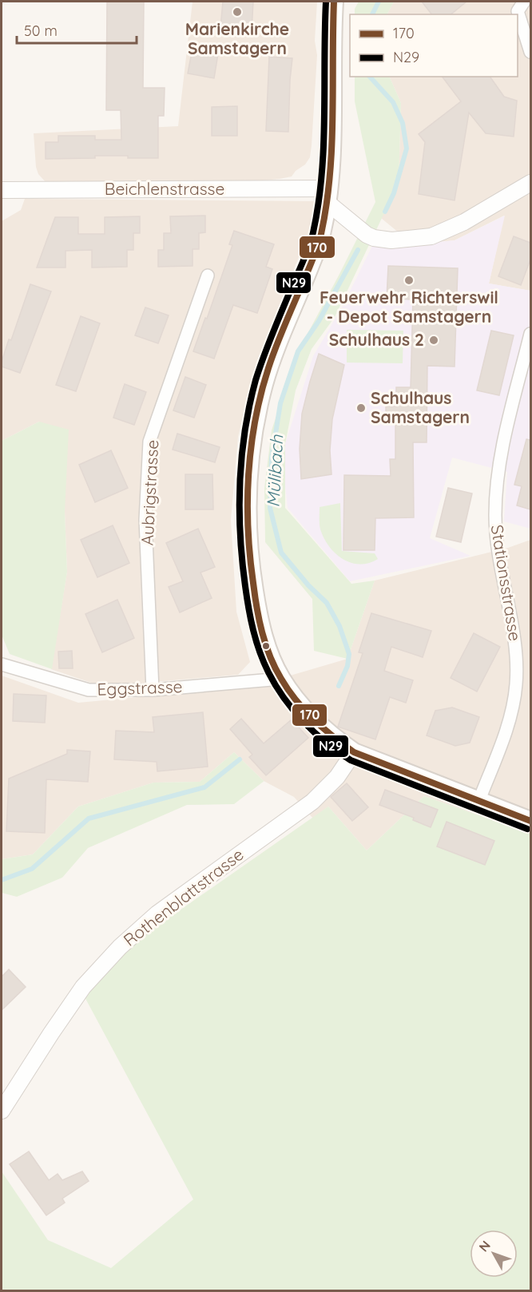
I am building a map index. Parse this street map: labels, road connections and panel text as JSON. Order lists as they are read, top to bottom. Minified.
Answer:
{"streets":{"street":["Beichlenstrasse","Aubrigstrasse","Stationsstrasse","Eggstrasse","Rothenblattstrasse"]},"crossings":[["Aubrigstrasse","Eggstrasse"]],"water":["Mülibach"],"places":["Marienkirche Samstagern","Feuerwehr Richterswil - Depot Samstagern","Schulhaus 2","Schulhaus Samstagern"],"lines":["transit line 170","transit line N29"],"legend":["170","N29"],"scale_bar":"50 m","north":"top left"}
